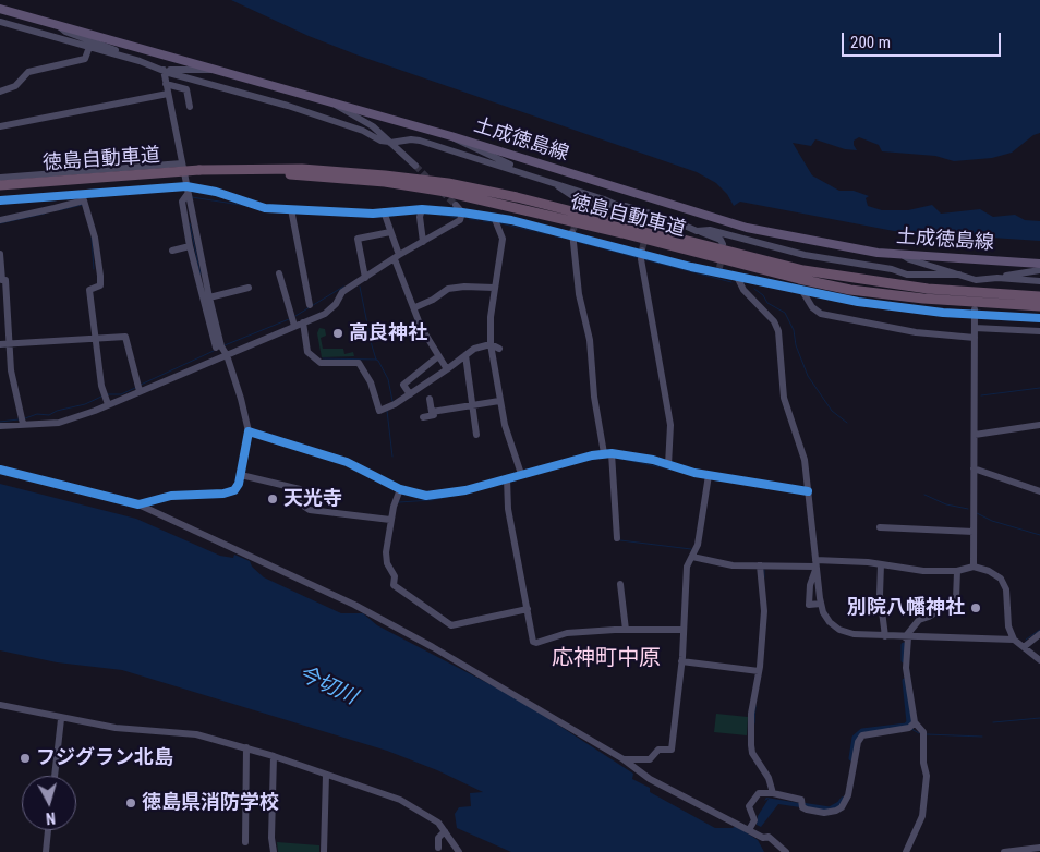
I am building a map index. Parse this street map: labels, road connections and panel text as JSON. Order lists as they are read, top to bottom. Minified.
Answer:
{"streets":{"highway":["徳島自動車道"],"main road":["土成徳島線"]},"districts":["応神町中原"],"water":["今切川"],"places":["高良神社","天光寺","別院八幡神社","フジグラン北島","徳島県消防学校"],"scale_bar":"200 m","north":"bottom"}
